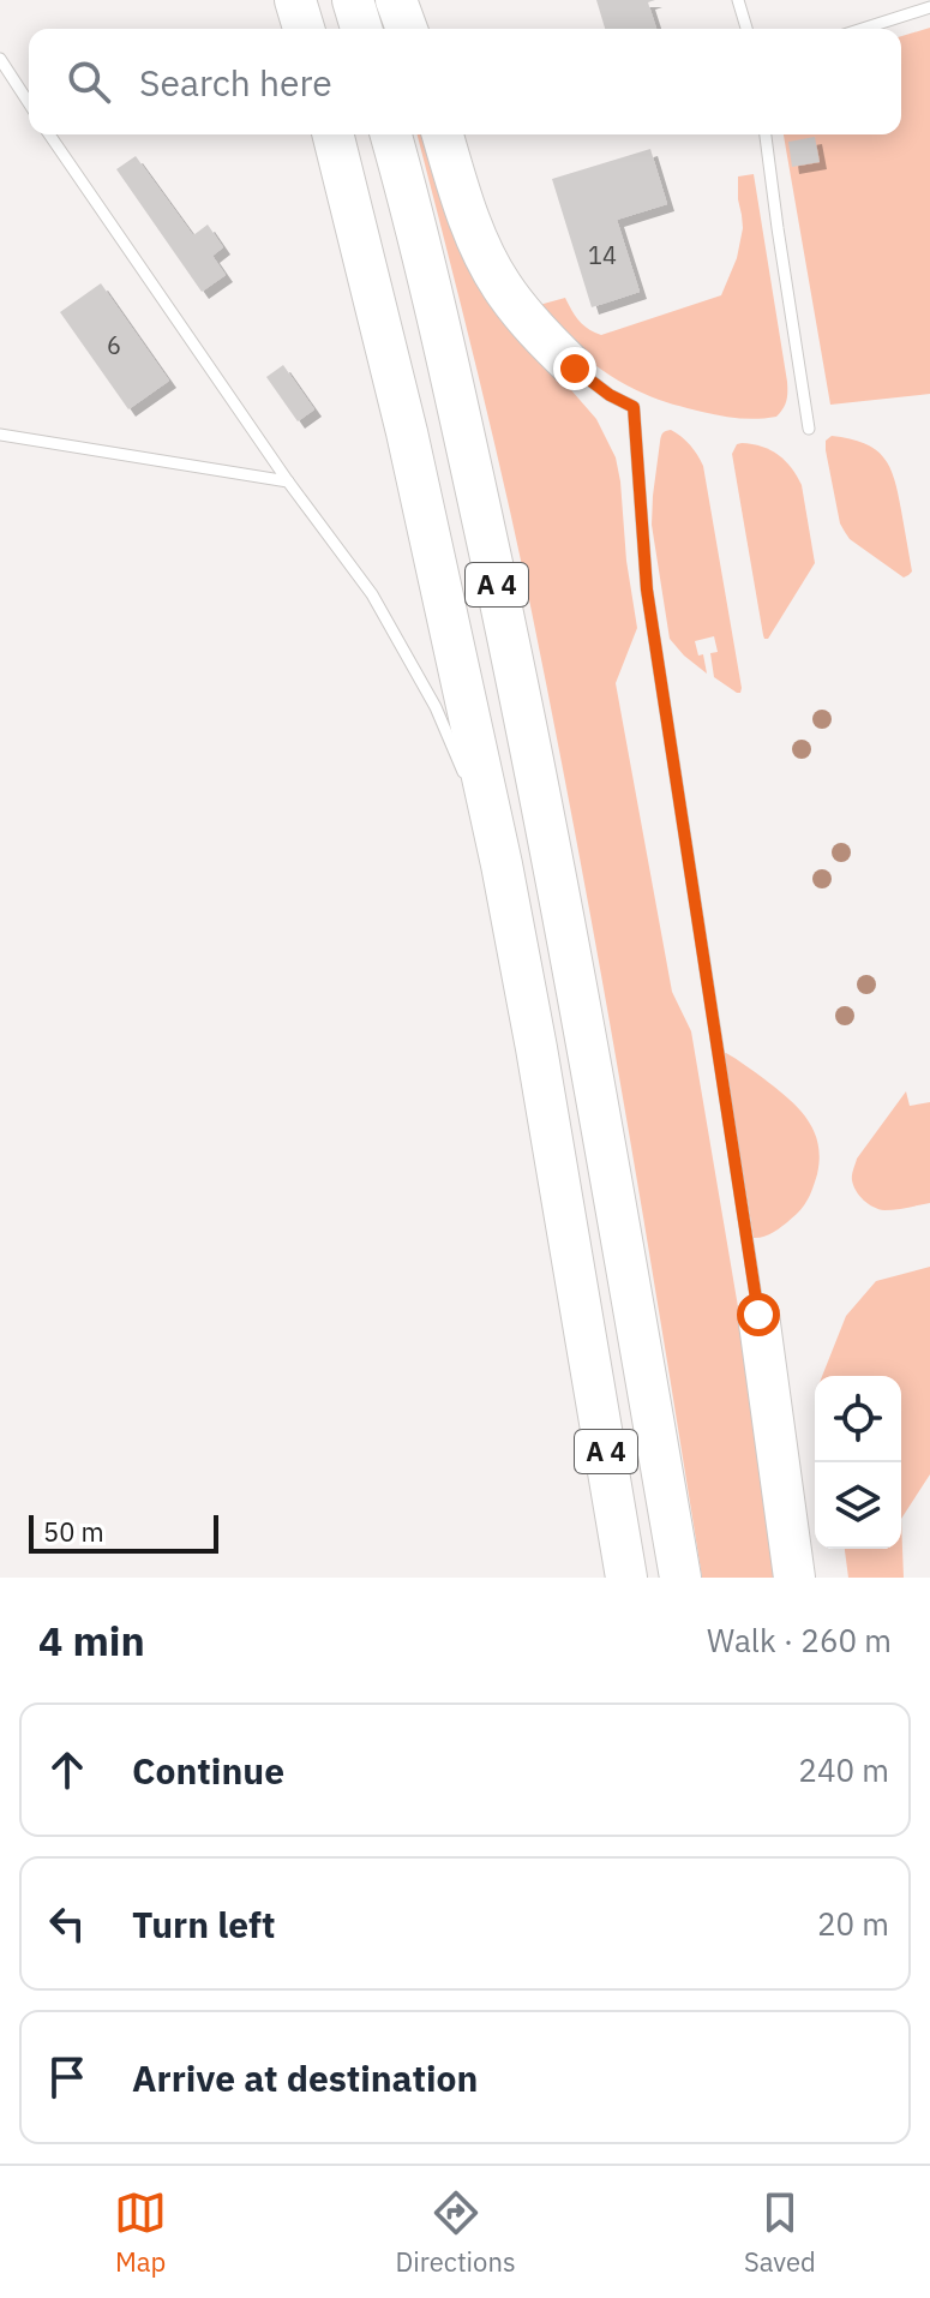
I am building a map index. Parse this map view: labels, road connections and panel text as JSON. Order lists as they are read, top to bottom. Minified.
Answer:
{"streets":{"highway":["A 4"]},"house_numbers":["14","6"],"scale_bar":"50 m","page":{"search":"Search here","scale":"50 m","heading":["4 min","Walk · 260 m"],"list":[["Continue","240 m"],["Turn left","20 m"],"Arrive at destination"],"nav":["Map","Directions","Saved"]}}
